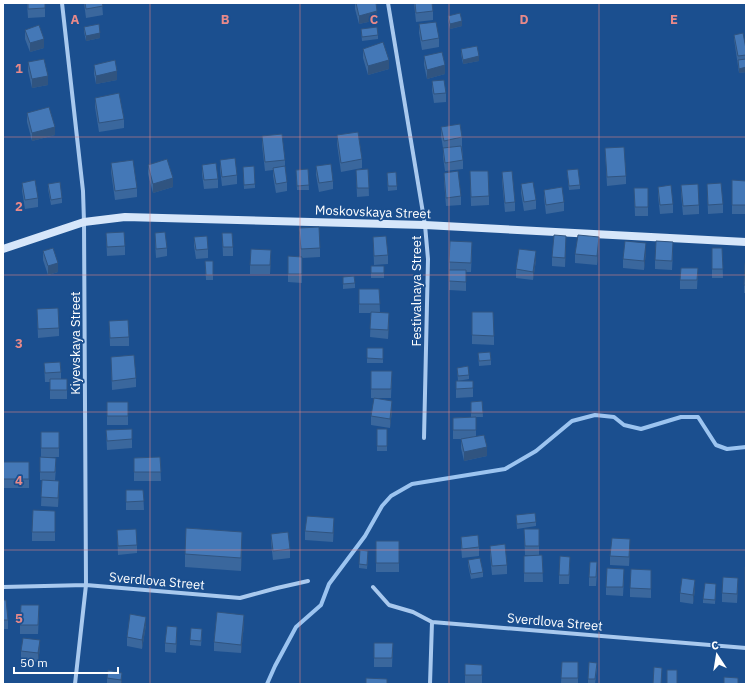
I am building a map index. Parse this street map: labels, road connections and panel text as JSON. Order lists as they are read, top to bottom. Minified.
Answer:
{"streets":{"street":["Moskovskaya Street","Festivalnaya Street","Kiyevskaya Street","Sverdlova Street"]},"crossings":[["Moskovskaya Street","Festivalnaya Street"],["Moskovskaya Street","Kiyevskaya Street"],["Kiyevskaya Street","Sverdlova Street"]],"scale_bar":"50 m","north":"top","grid":{"columns":["A","B","C","D","E"],"rows":["1","2","3","4","5"]}}
